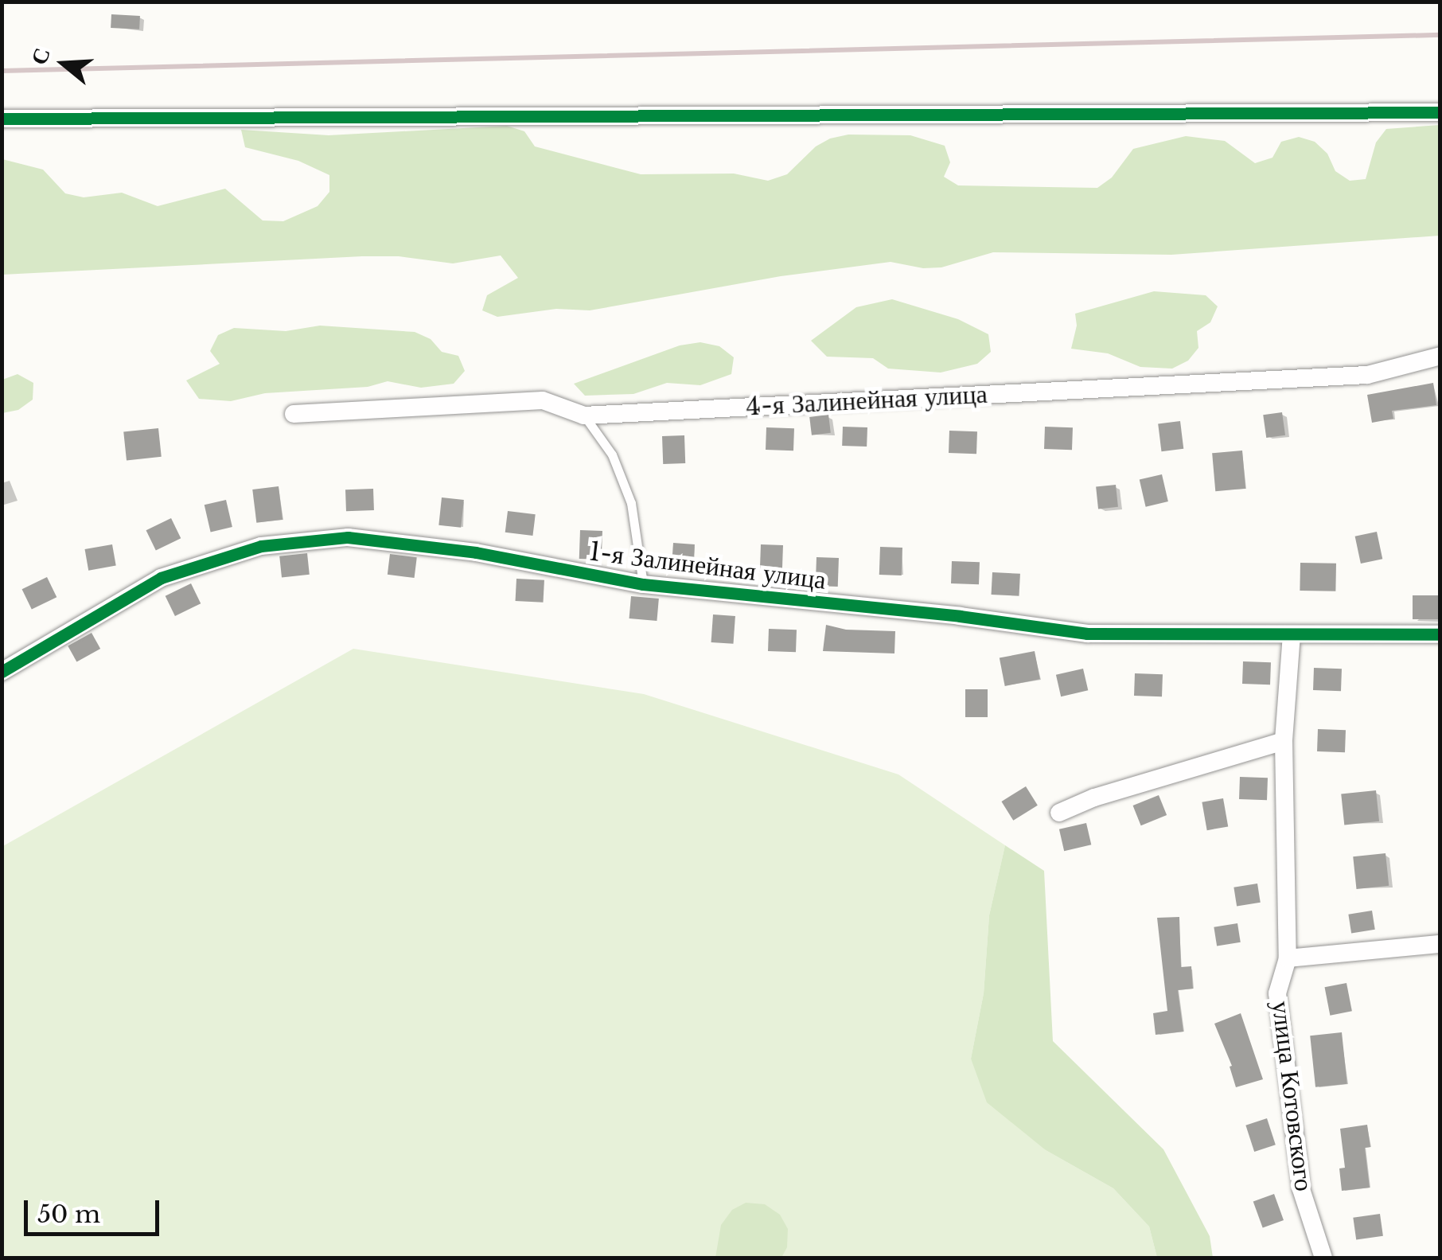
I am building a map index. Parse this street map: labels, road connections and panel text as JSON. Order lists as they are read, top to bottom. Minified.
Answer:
{"streets":{"street":["4-я Залинейная улица","1-я Залинейная улица","улица Котовского"]},"crossings":[["1-я Залинейная улица","улица Котовского"]],"scale_bar":"50 m","north":"left"}
